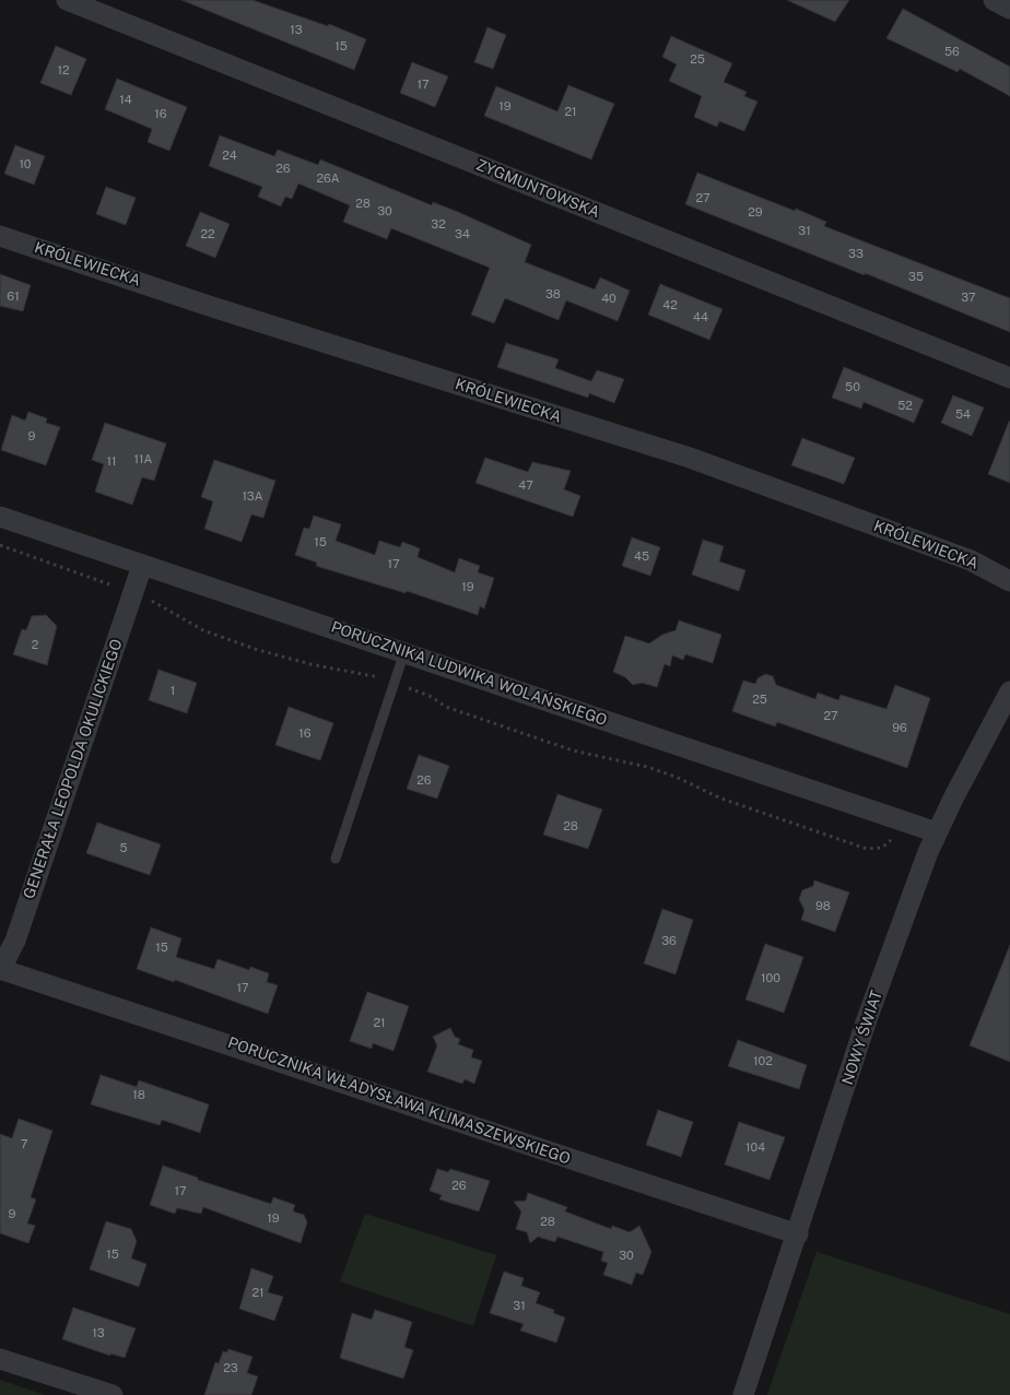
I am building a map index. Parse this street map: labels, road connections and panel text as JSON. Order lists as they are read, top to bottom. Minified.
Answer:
{"streets":{"street":["ZYGMUNTOWSKA","KRÓLEWIECKA","PORUCZNIKA LUDWIKA WOLAŃSKIEGO","GENERAŁA LEOPOLDA OKULICKIEGO","NOWY ŚWIAT","PORUCZNIKA WŁADYSŁAWA KLIMASZEWSKIEGO"]},"crossings":[["PORUCZNIKA LUDWIKA WOLAŃSKIEGO","GENERAŁA LEOPOLDA OKULICKIEGO"],["PORUCZNIKA LUDWIKA WOLAŃSKIEGO","NOWY ŚWIAT"],["GENERAŁA LEOPOLDA OKULICKIEGO","PORUCZNIKA WŁADYSŁAWA KLIMASZEWSKIEGO"],["NOWY ŚWIAT","PORUCZNIKA WŁADYSŁAWA KLIMASZEWSKIEGO"]],"house_numbers":["13","15","56","25","12","17","14","19","21","16","24","10","26","26A","27","28","30","29","32","31","22","34","33","35","38","61","37","40","42","44","50","52","54","9","11A","11","47","13A","15","45","17","19","2","1","25","27","96","16","26","28","5","98","36","15","100","17","21","102","18","7","104","26","17","9","19","28","15","30","21","31","13","23"]}
